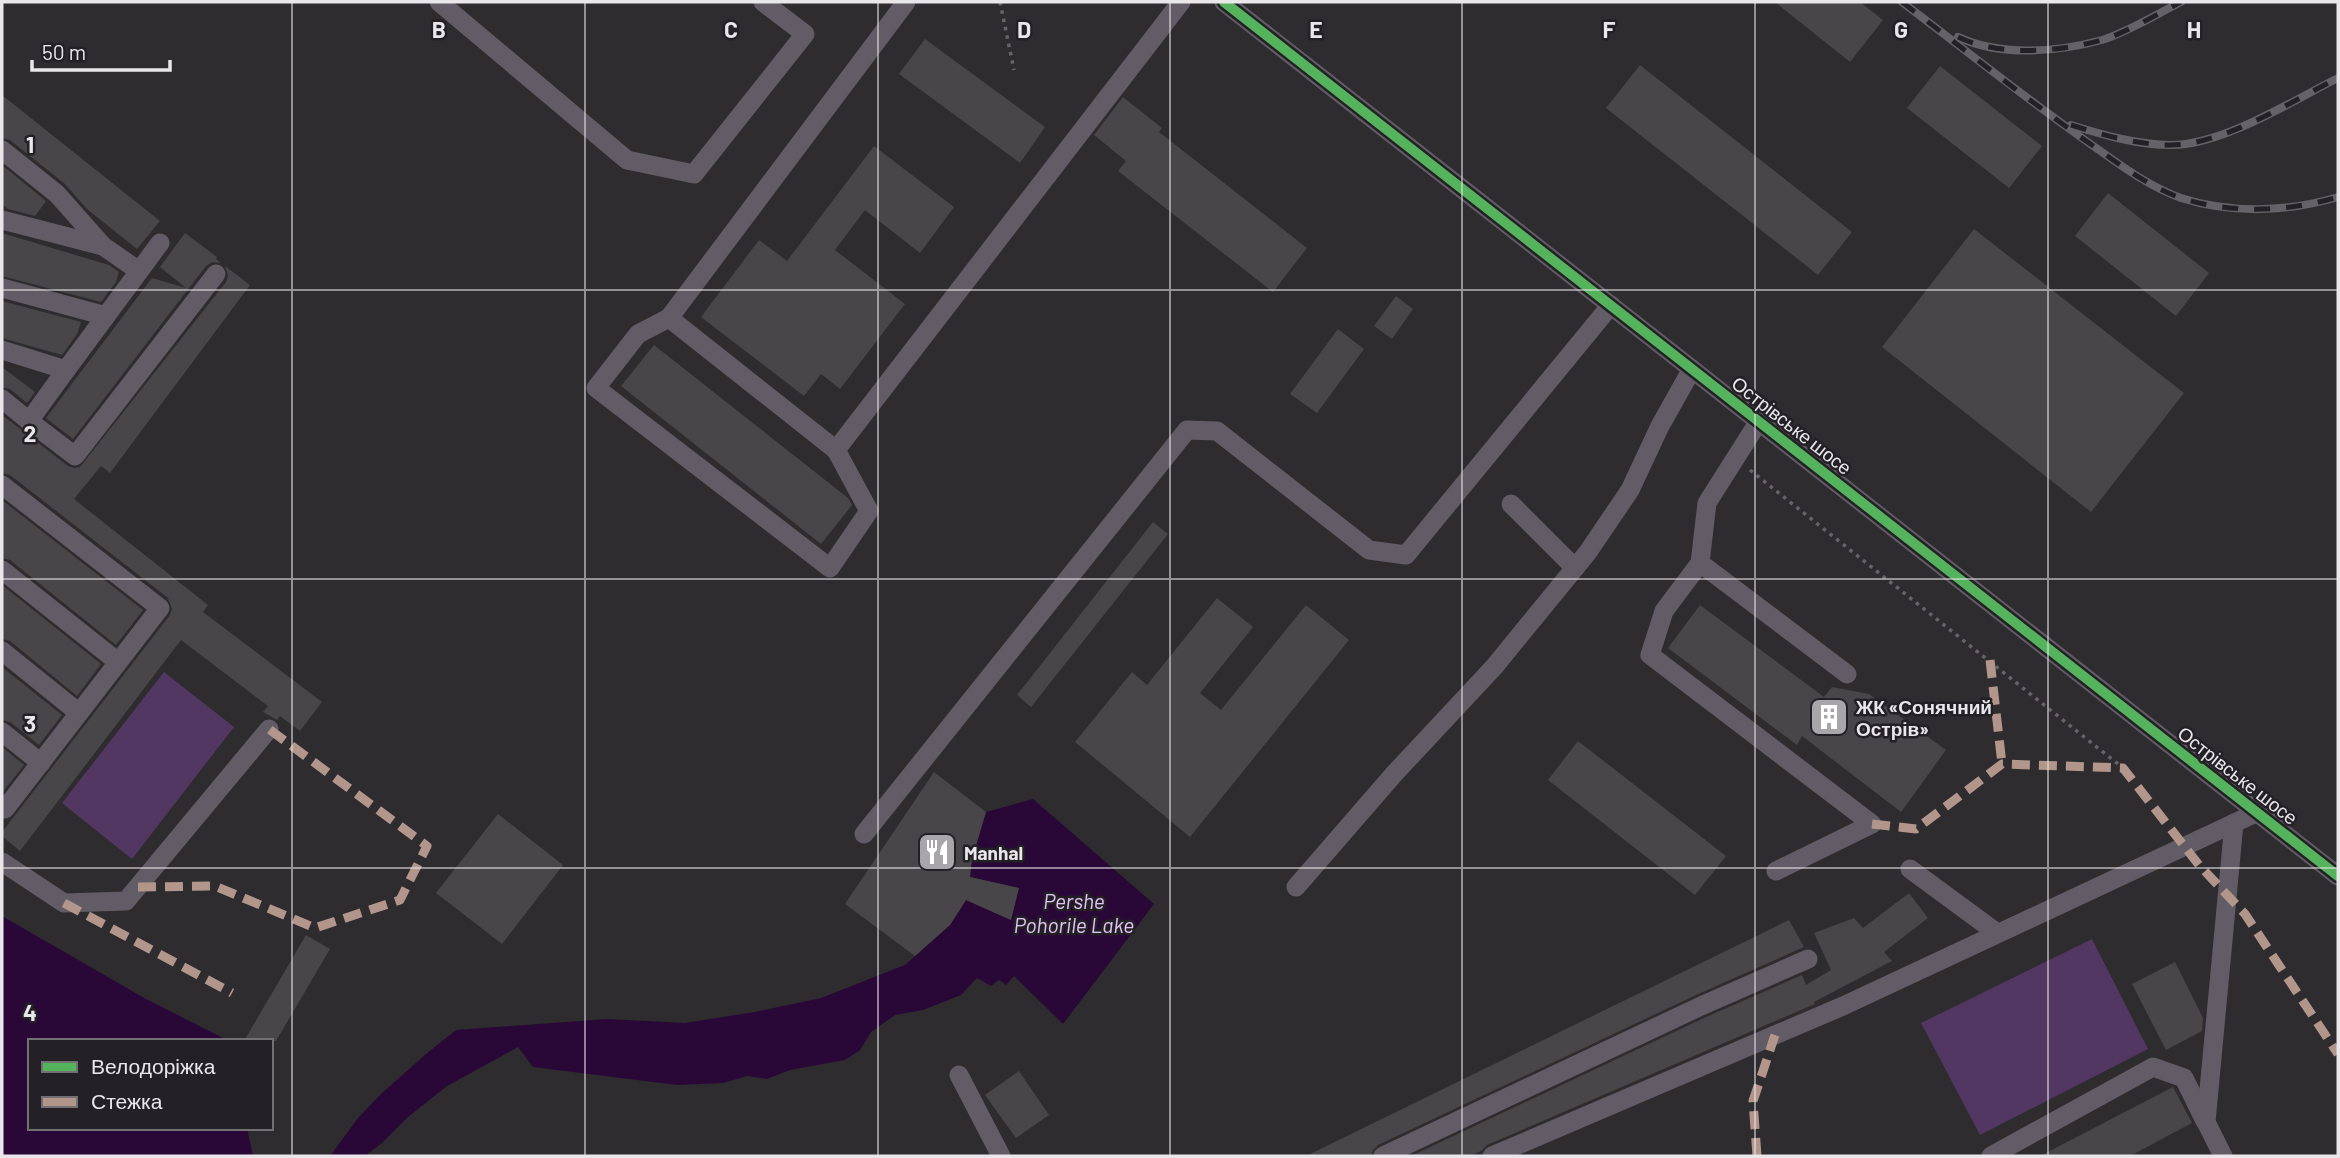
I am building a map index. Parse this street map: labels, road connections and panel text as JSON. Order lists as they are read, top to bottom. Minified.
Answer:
{"streets":{"street":["Острівське шосе"]},"water":["Pershe Pohorile Lake"],"places":{"building":["ЖК «Сонячний Острів»"],"restaurant":["Manhal"]},"legend":["Велодоріжка","Стежка"],"scale_bar":"50 m","grid":{"columns":["B","C","D","E","F","G","H"],"rows":["1","2","3","4"]}}
